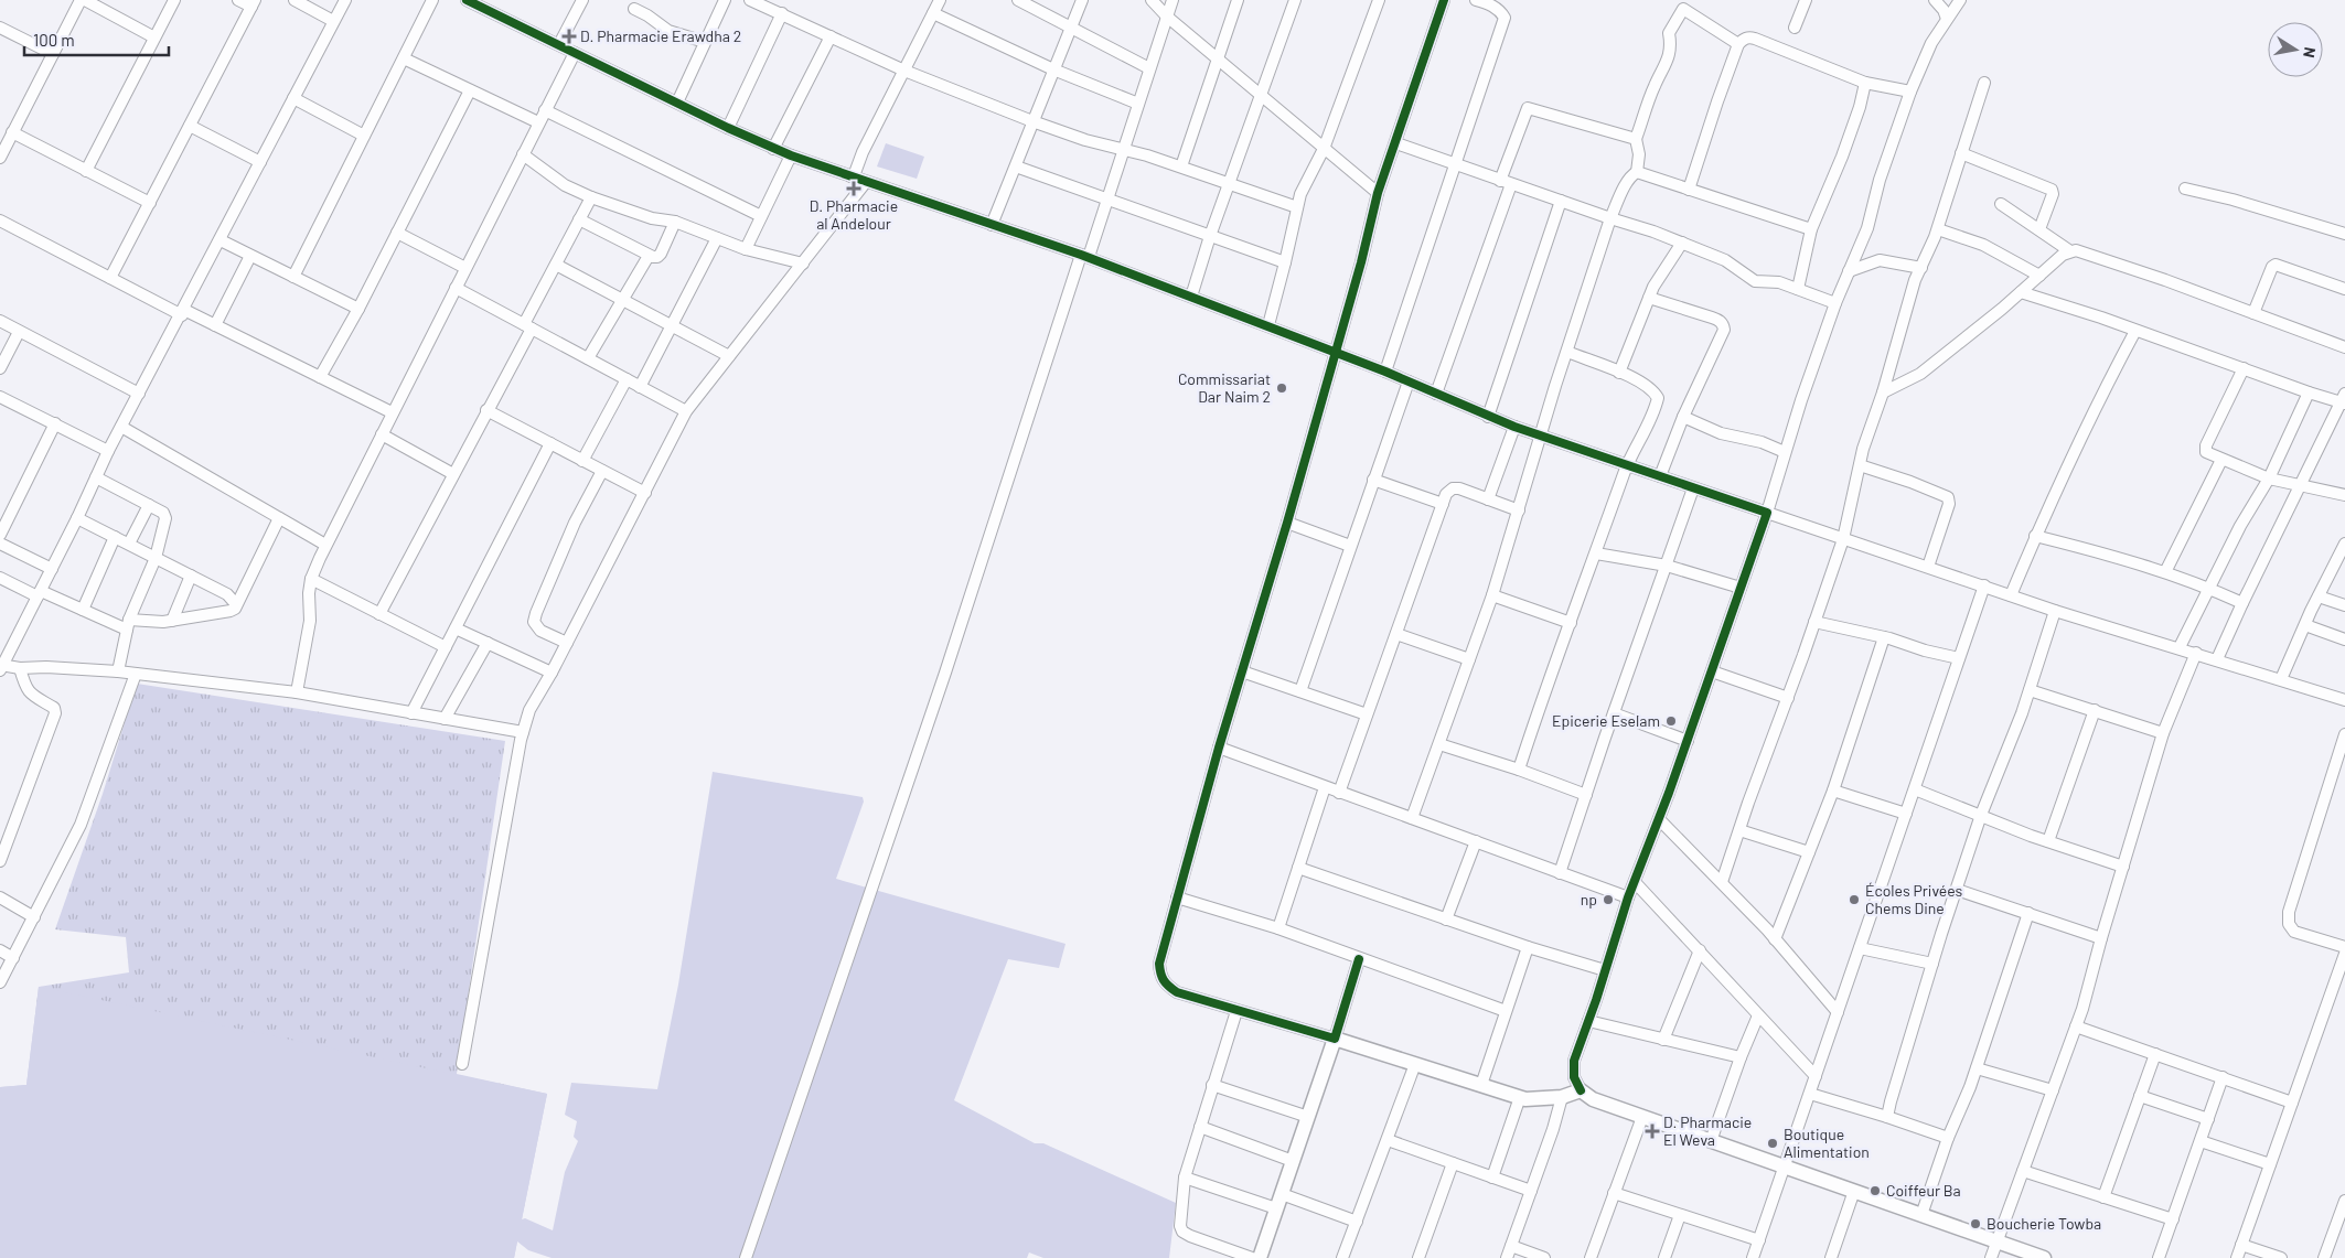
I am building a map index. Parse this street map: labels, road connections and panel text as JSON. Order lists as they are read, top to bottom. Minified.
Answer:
{"places":{"health":["D. Pharmacie Erawdha 2","D. Pharmacie al Andelour","D. Pharmacie El Weva"],"other":["Commissariat Dar Naim 2","Epicerie Eselam","np","Écoles Privées Chems Dine","Boutique Alimentation","Coiffeur Ba","Boucherie Towba"]},"scale_bar":"100 m","north":"right"}
